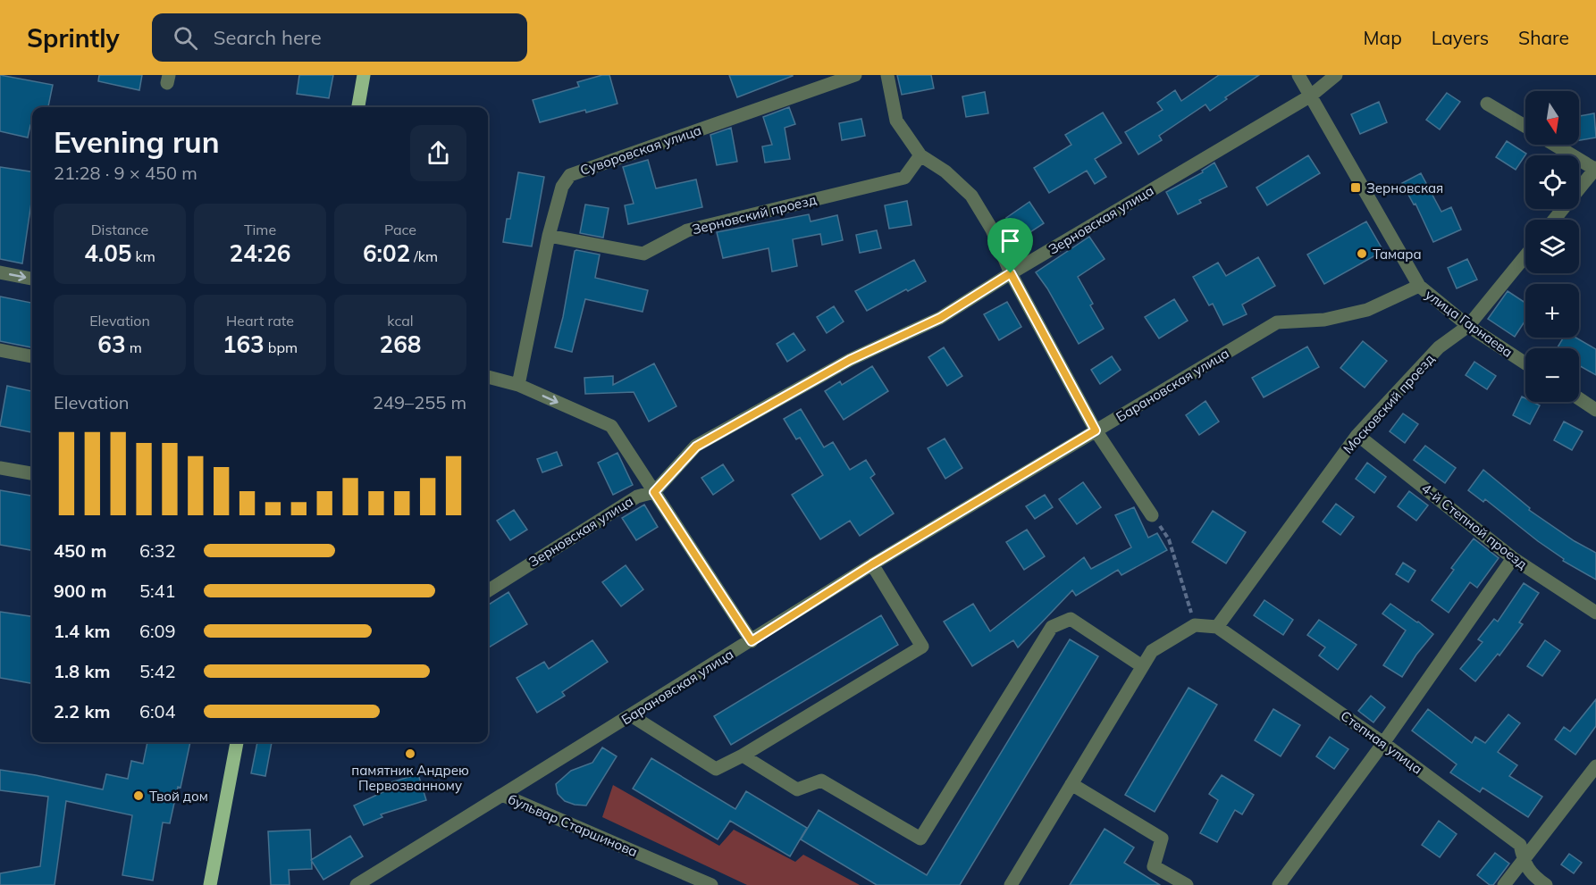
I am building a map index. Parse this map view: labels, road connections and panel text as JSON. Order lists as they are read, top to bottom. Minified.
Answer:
{"streets":{"street":["Суворовская улица","Зерновский проезд","Зерновская улица","улица Гарнаева","Барановская улица","Московский проезд","4-й Степной проезд","Степная улица","бульвар Старшинова"]},"crossings":[["Суворовская улица","Зерновский проезд"],["Зерновская улица","улица Гарнаева"],["улица Гарнаева","Барановская улица"],["улица Гарнаева","Московский проезд"],["Барановская улица","бульвар Старшинова"],["Московский проезд","4-й Степной проезд"],["Московский проезд","Степная улица"]],"places":{"transit":["Зерновская"],"other":["Тамара","памятник Андрею Первозванному","Твой дом"]},"north":"bottom","page":{"header":"Sprintly","search":"Search here","nav":["Map","Layers","Share"],"map_buttons":["+","−"],"heading":["Evening run","21:28 · 9 × 450 m"],"stats":[["Distance","4.05 km"],["Time","24:26"],["Pace","6:02 /km"],["Elevation","63 m"],["Heart rate","163 bpm"],["kcal","268"]],"chart":["Elevation","249–255 m"],"list":[{"name":"450 m","note":"6:32"},{"name":"900 m","note":"5:41"},{"name":"1.4 km","note":"6:09"},{"name":"1.8 km","note":"5:42"},{"name":"2.2 km","note":"6:04"}]}}
